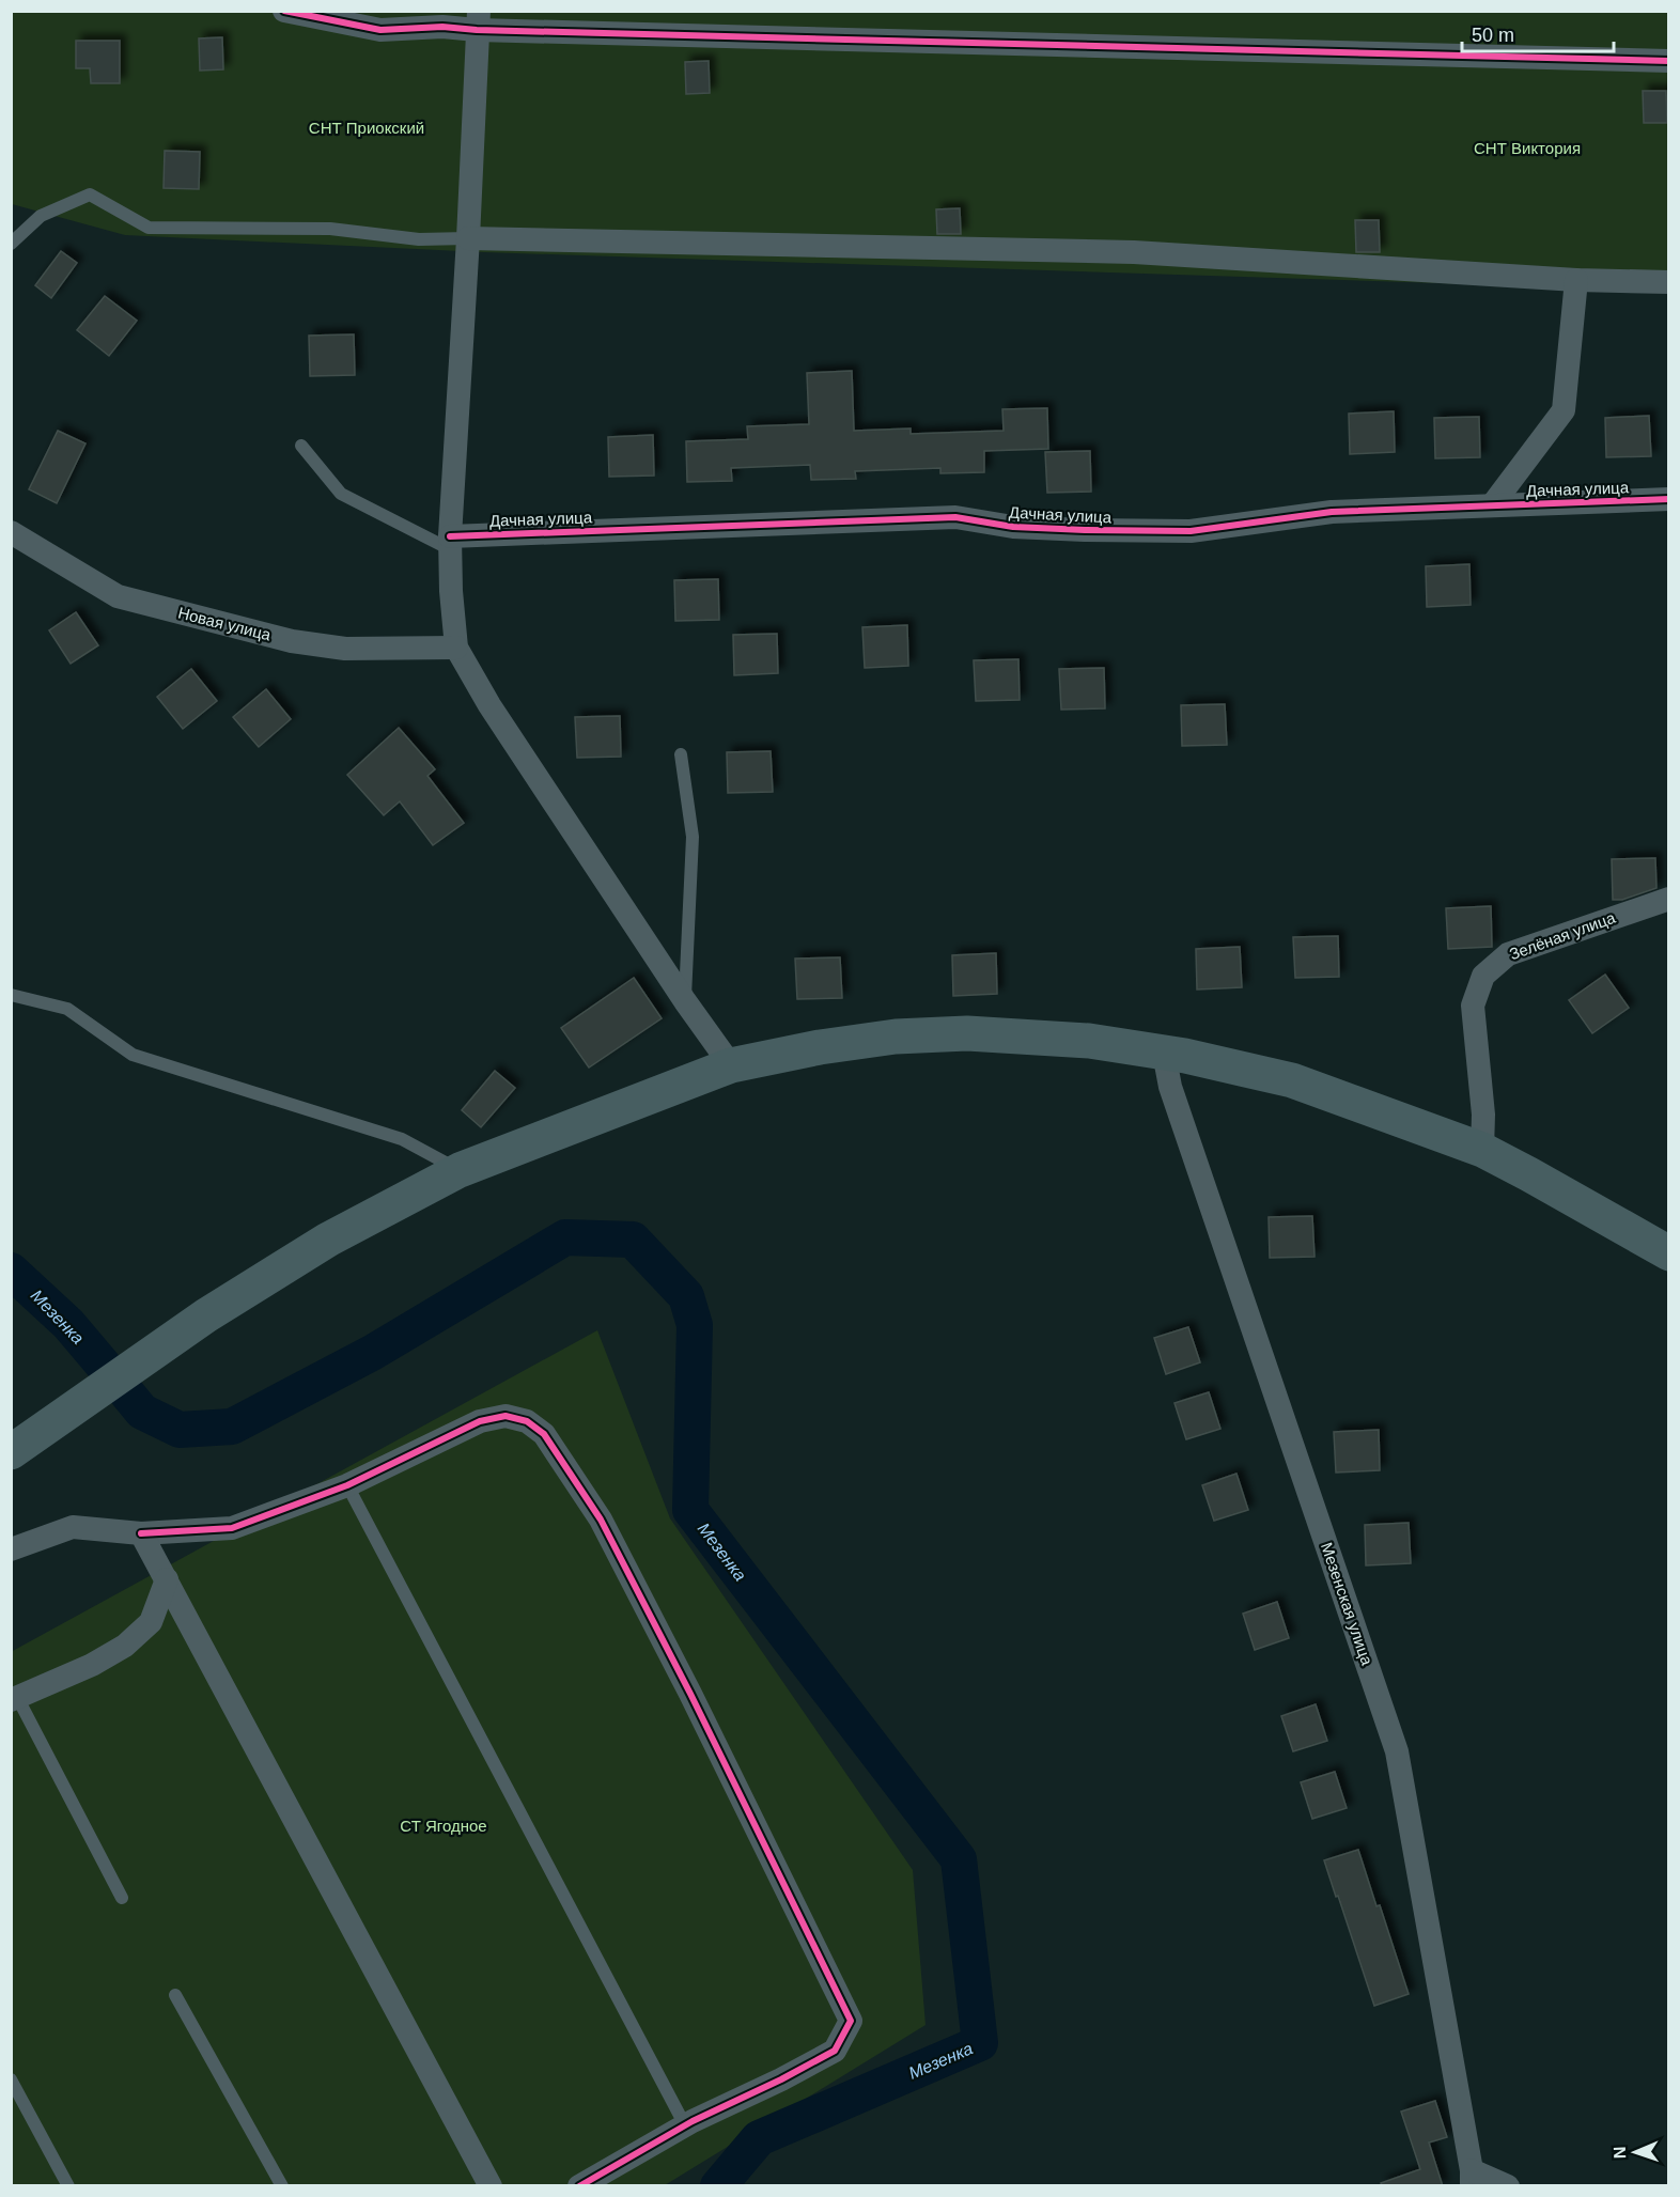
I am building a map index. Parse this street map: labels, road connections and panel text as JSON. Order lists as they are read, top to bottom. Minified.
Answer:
{"streets":{"street":["Дачная улица","Новая улица","Зелёная улица","Мезенская улица"]},"water":["Мезенка"],"parks":["СНТ Приокский","СНТ Виктория","СТ Ягодное"],"scale_bar":"50 m","north":"left"}
